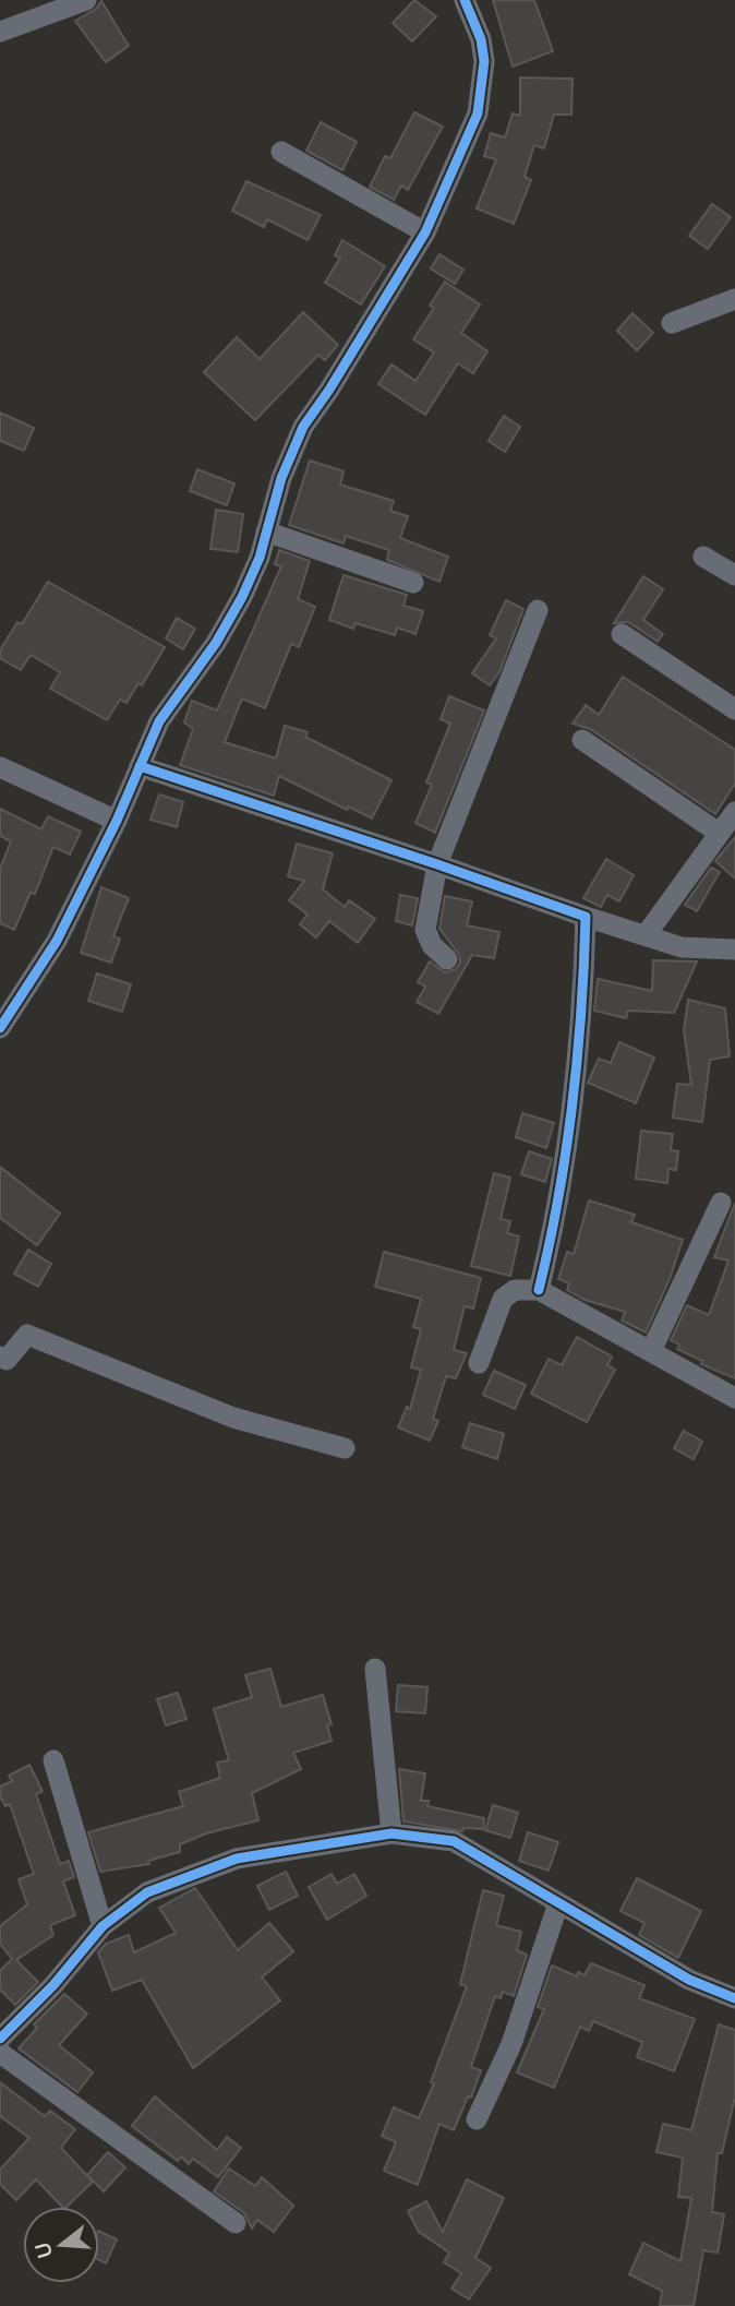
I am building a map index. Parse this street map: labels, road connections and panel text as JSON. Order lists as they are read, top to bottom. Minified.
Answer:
{"north":"left"}
